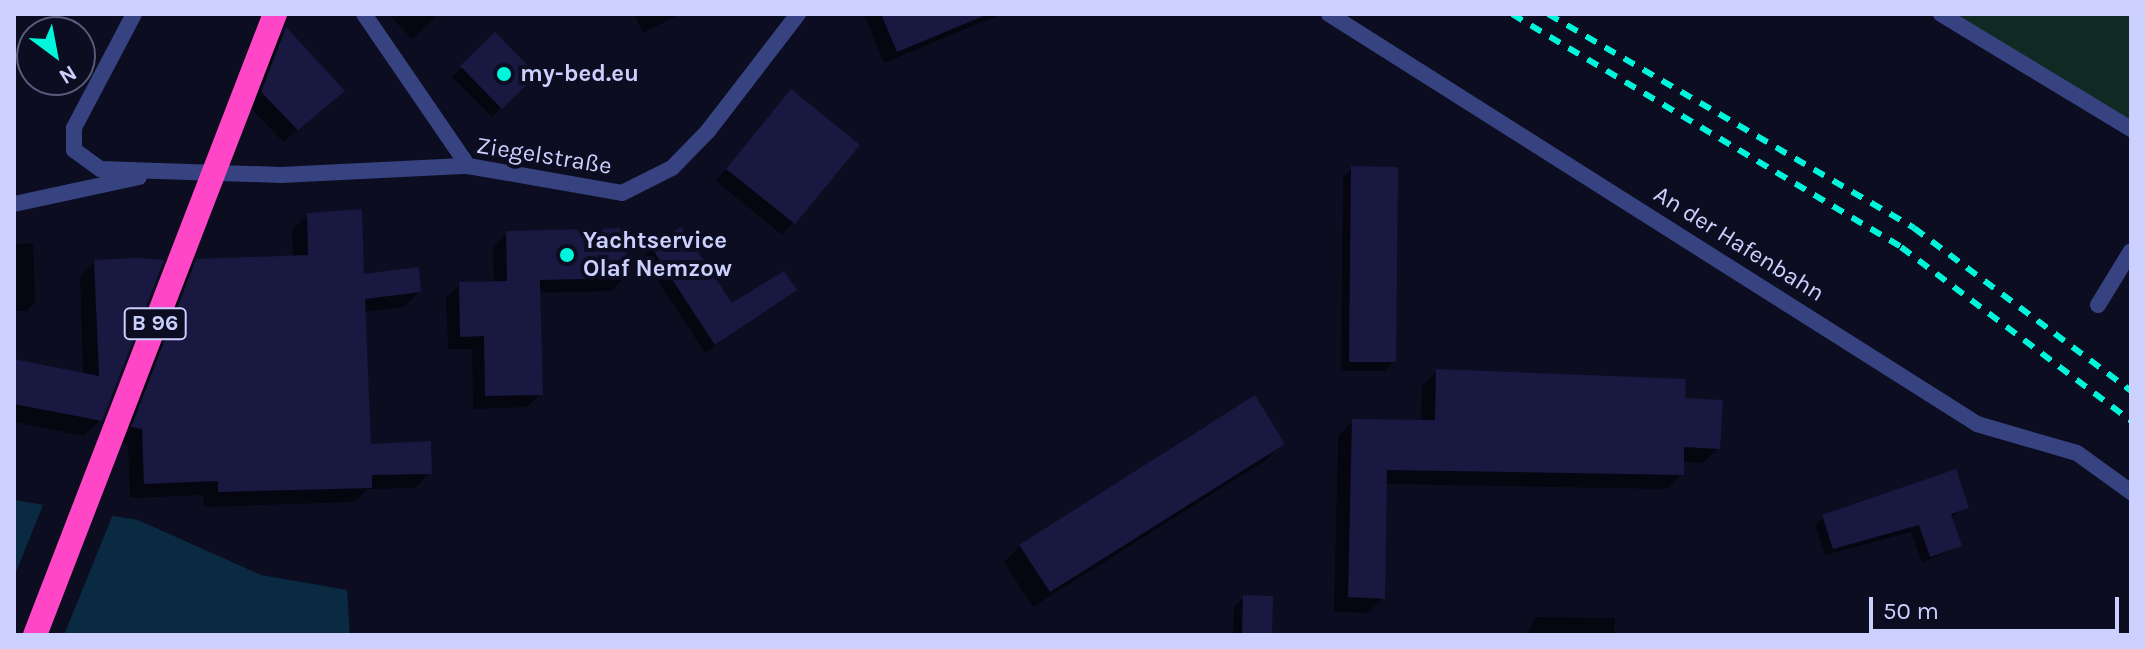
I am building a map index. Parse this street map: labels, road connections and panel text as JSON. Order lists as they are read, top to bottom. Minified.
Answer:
{"streets":{"highway":["B 96"],"street":["Ziegelstraße","An der Hafenbahn"]},"places":["my-bed.eu","Yachtservice Olaf Nemzow"],"scale_bar":"50 m","north":"bottom right"}
